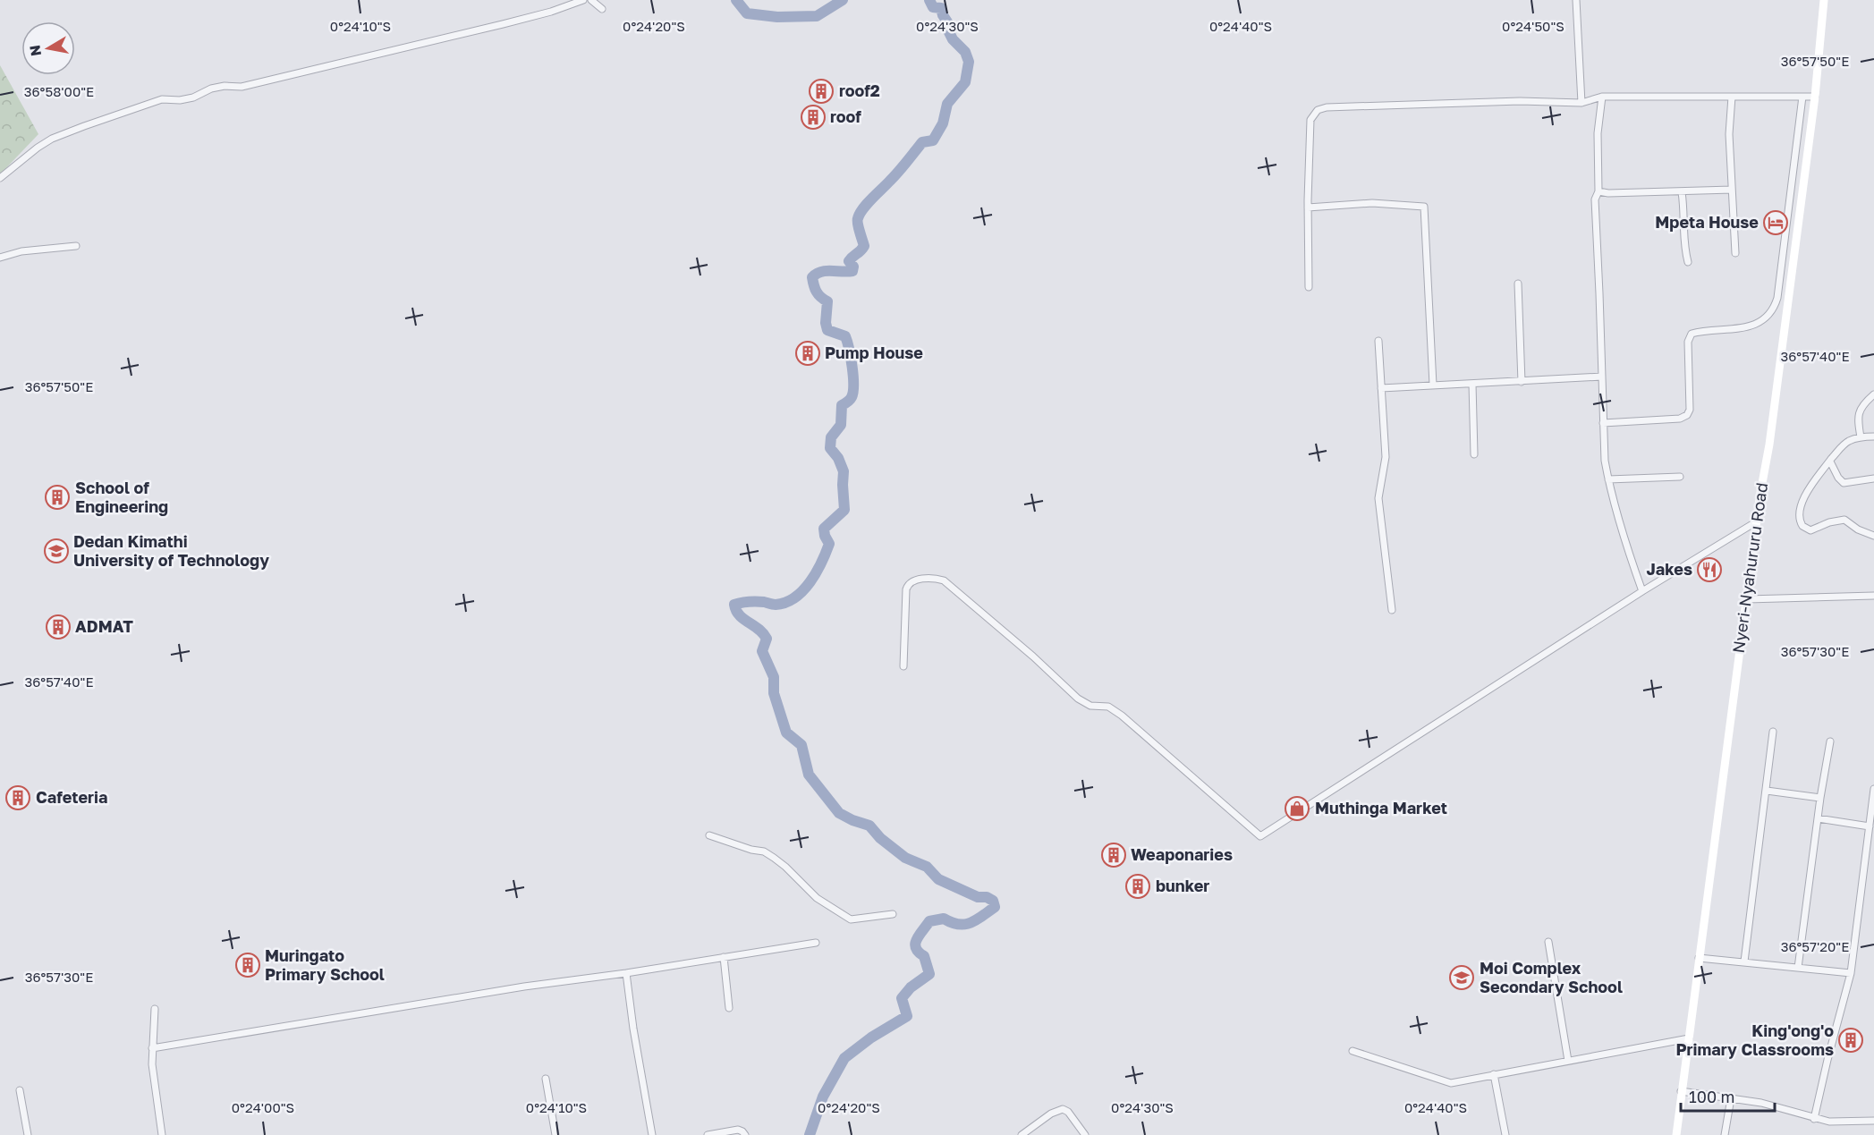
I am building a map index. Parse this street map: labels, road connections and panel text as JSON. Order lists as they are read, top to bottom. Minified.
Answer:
{"streets":{"main road":["Nyeri-Nyahururu Road"]},"places":{"building":["roof2","roof","Pump House","School of Engineering","ADMAT","Cafeteria","Weaponaries","bunker","Muringato Primary School","King'ong'o Primary Classrooms"],"hotel":["Mpeta House"],"school or university":["Dedan Kimathi University of Technology","Moi Complex Secondary School"],"restaurant":["Jakes"],"shop":["Muthinga Market"]},"scale_bar":"100 m","north":"left","coordinates":["0°24'10\"S","0°24'20\"S","0°24'30\"S","0°24'40\"S","0°24'50\"S","36°57'50\"E","36°58'00\"E","36°57'40\"E","36°57'30\"E","36°57'20\"E","0°24'00\"S"]}
